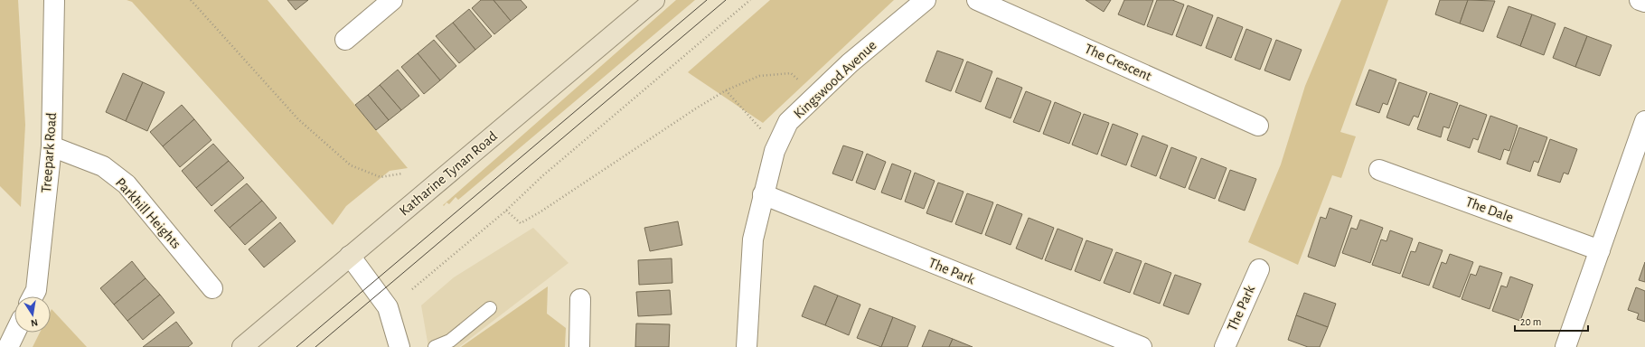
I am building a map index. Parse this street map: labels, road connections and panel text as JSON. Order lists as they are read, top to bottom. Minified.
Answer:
{"streets":{"main road":["Katharine Tynan Road"],"street":["The Crescent","Kingswood Avenue","Treepark Road","The Dale","Parkhill Heights","The Park"]},"crossings":[["Kingswood Avenue","The Park"],["Treepark Road","Parkhill Heights"]],"scale_bar":"20 m","north":"bottom"}
